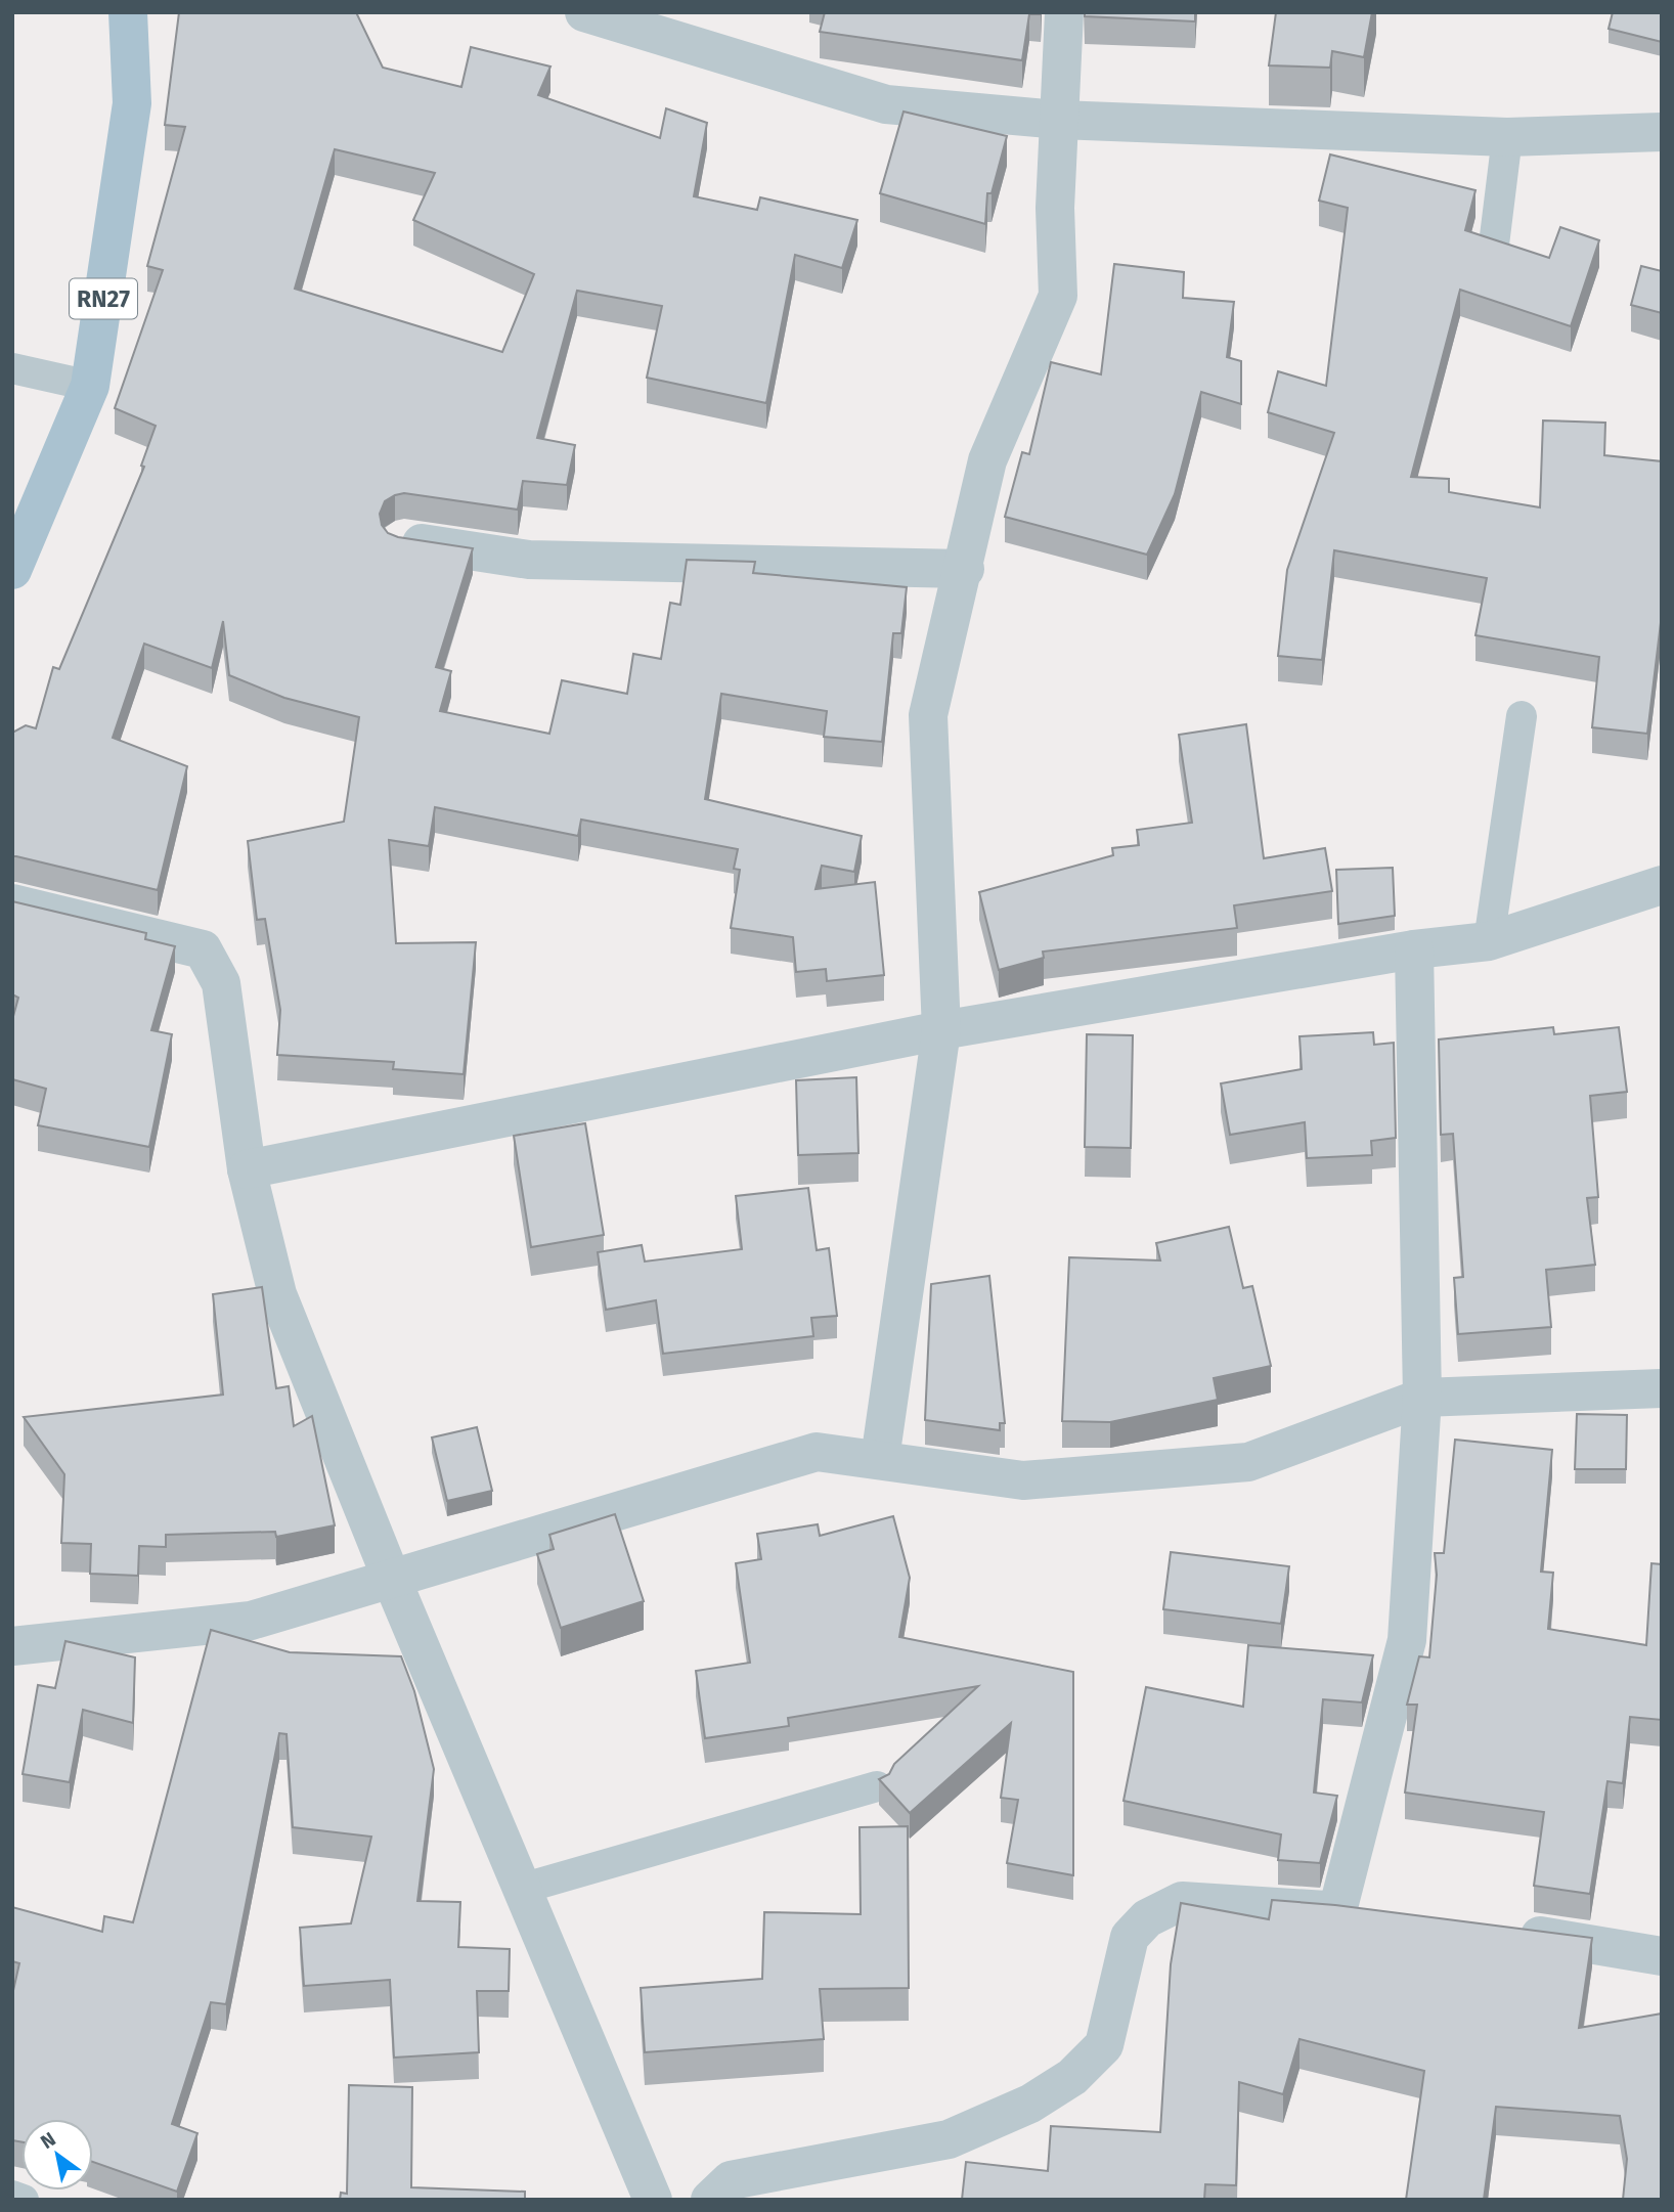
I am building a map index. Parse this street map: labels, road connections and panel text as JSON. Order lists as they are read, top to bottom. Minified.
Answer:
{"streets":{"main road":["RN27"]},"north":"top left"}
